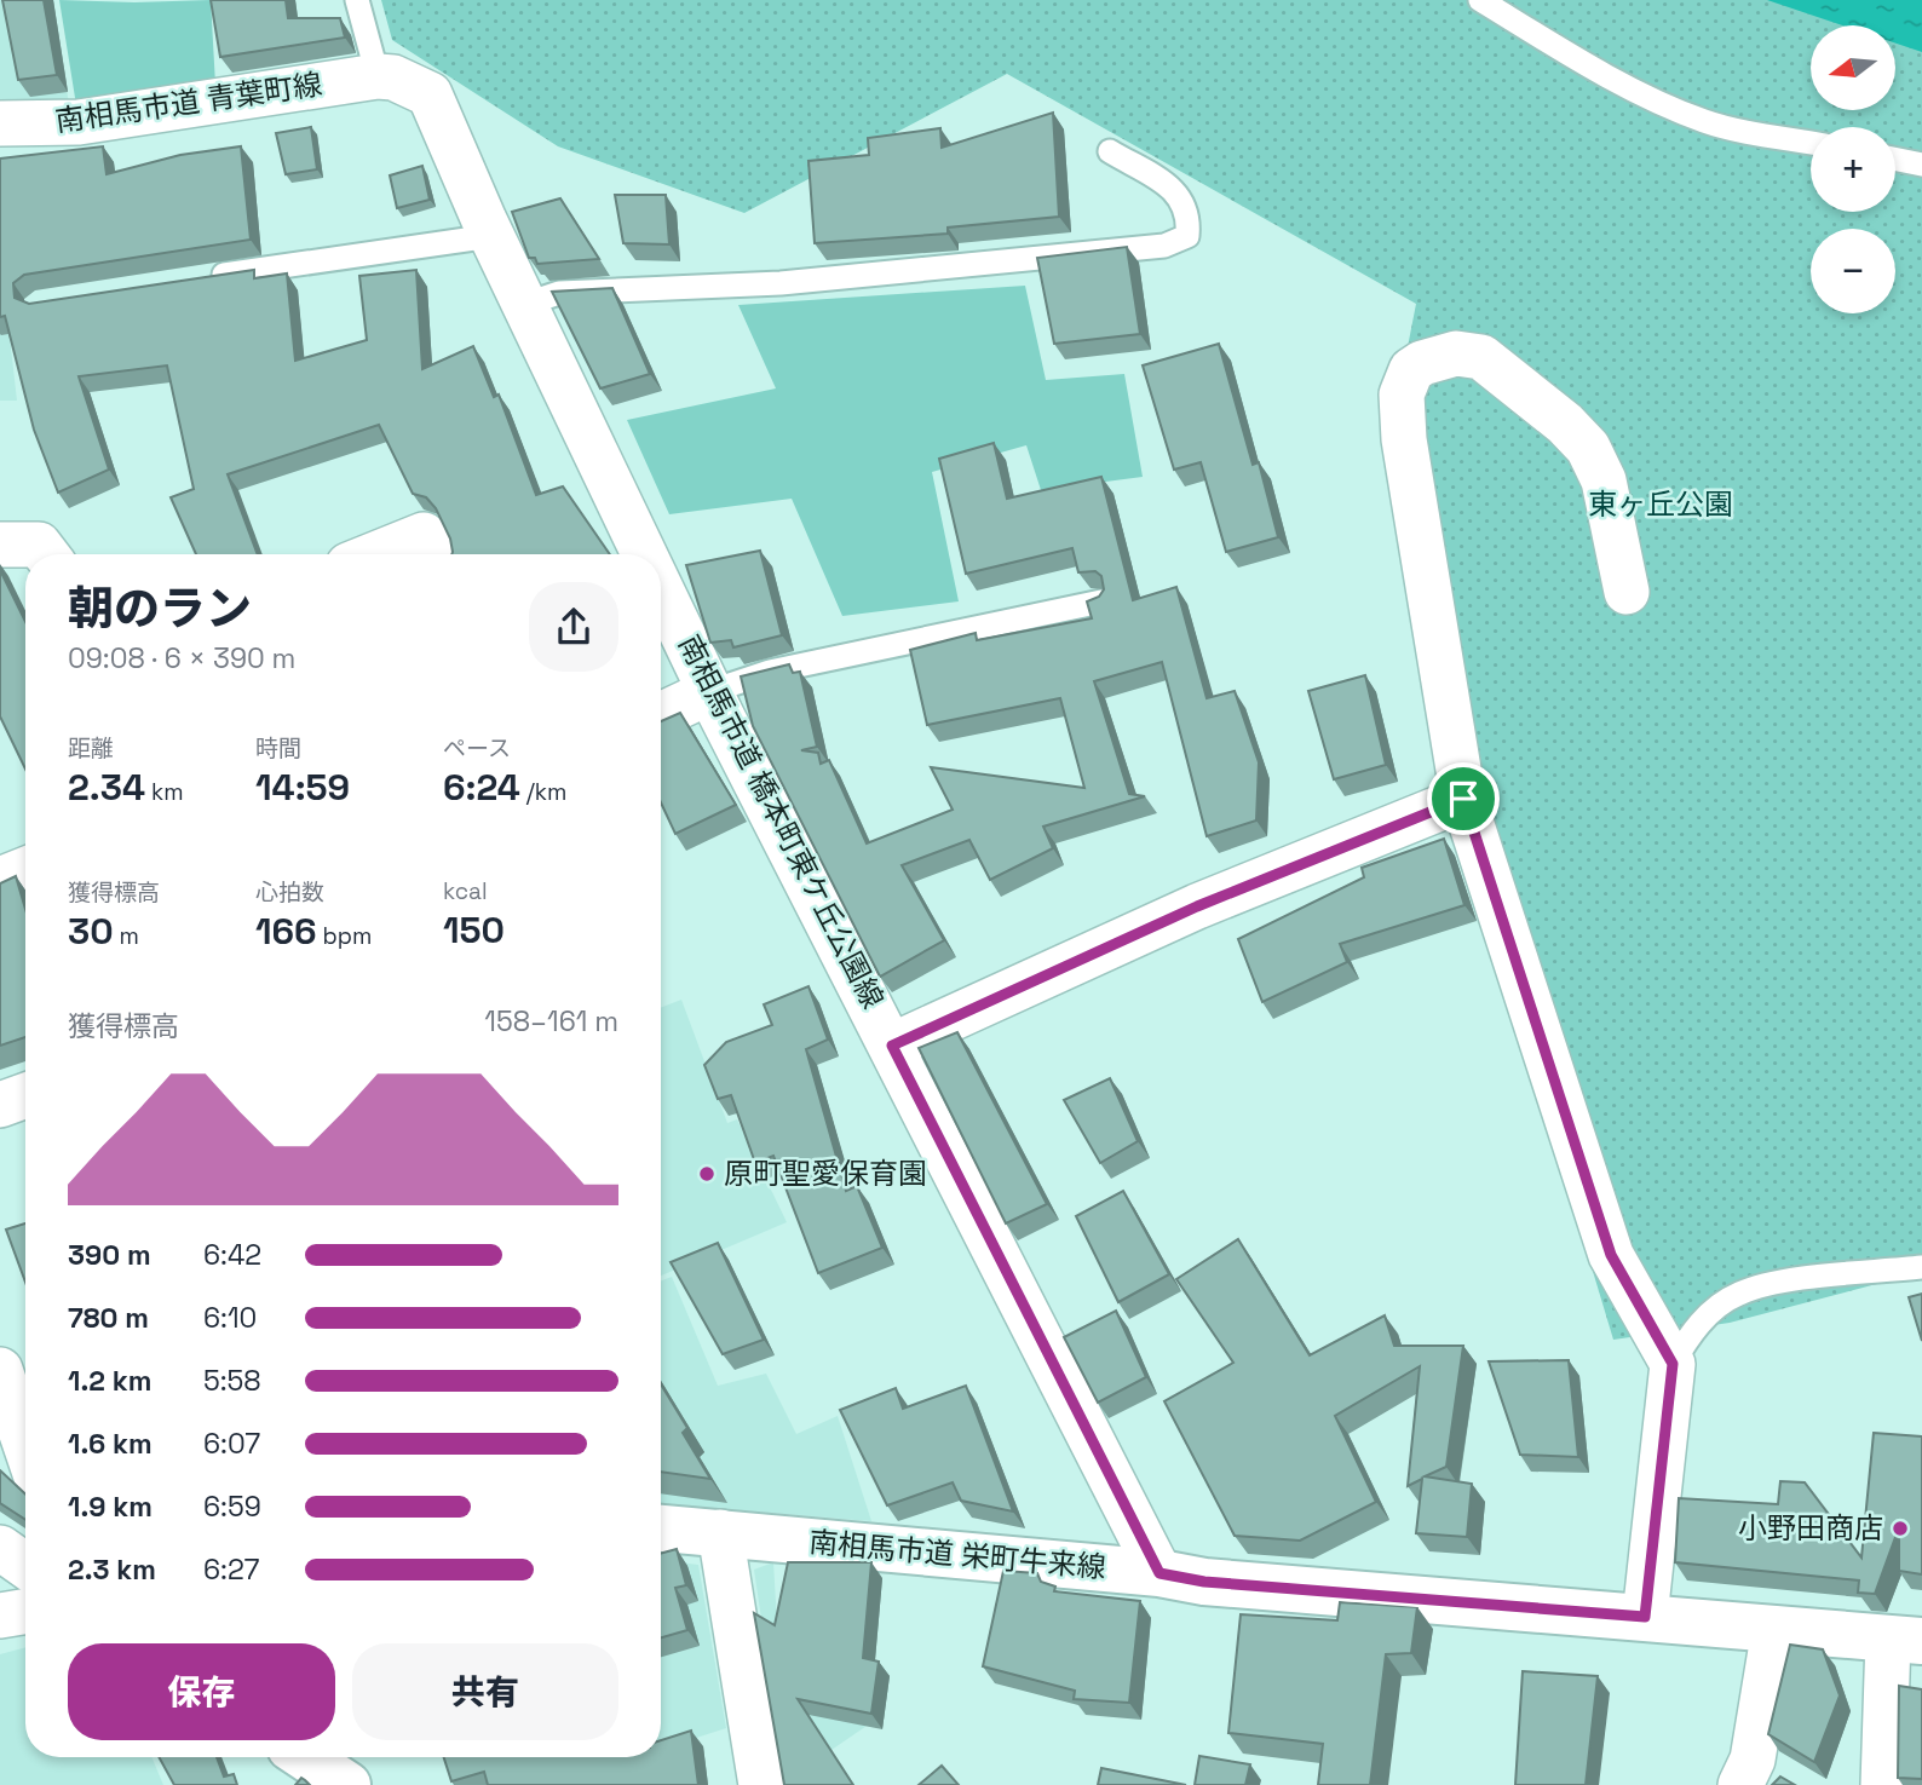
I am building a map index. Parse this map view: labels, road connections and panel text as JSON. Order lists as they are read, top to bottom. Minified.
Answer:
{"streets":{"street":["南相馬市道 青葉町線","南相馬市道 橋本町東ケ丘公園線","南相馬市道 栄町牛来線"]},"crossings":[["南相馬市道 青葉町線","南相馬市道 橋本町東ケ丘公園線"],["南相馬市道 橋本町東ケ丘公園線","南相馬市道 栄町牛来線"]],"parks":["東ヶ丘公園"],"places":["原町聖愛保育園","小野田商店"],"north":"left","page":{"map_buttons":["+","−"],"heading":["朝のラン","09:08 · 6 × 390 m"],"stats":[["距離","2.34 km"],["時間","14:59"],["ペース","6:24 /km"],["獲得標高","30 m"],["心拍数","166 bpm"],["kcal","150"]],"chart":["獲得標高","158–161 m"],"list":[{"name":"390 m","note":"6:42"},{"name":"780 m","note":"6:10"},{"name":"1.2 km","note":"5:58"},{"name":"1.6 km","note":"6:07"},{"name":"1.9 km","note":"6:59"},{"name":"2.3 km","note":"6:27"}],"buttons":["保存","共有"]}}
